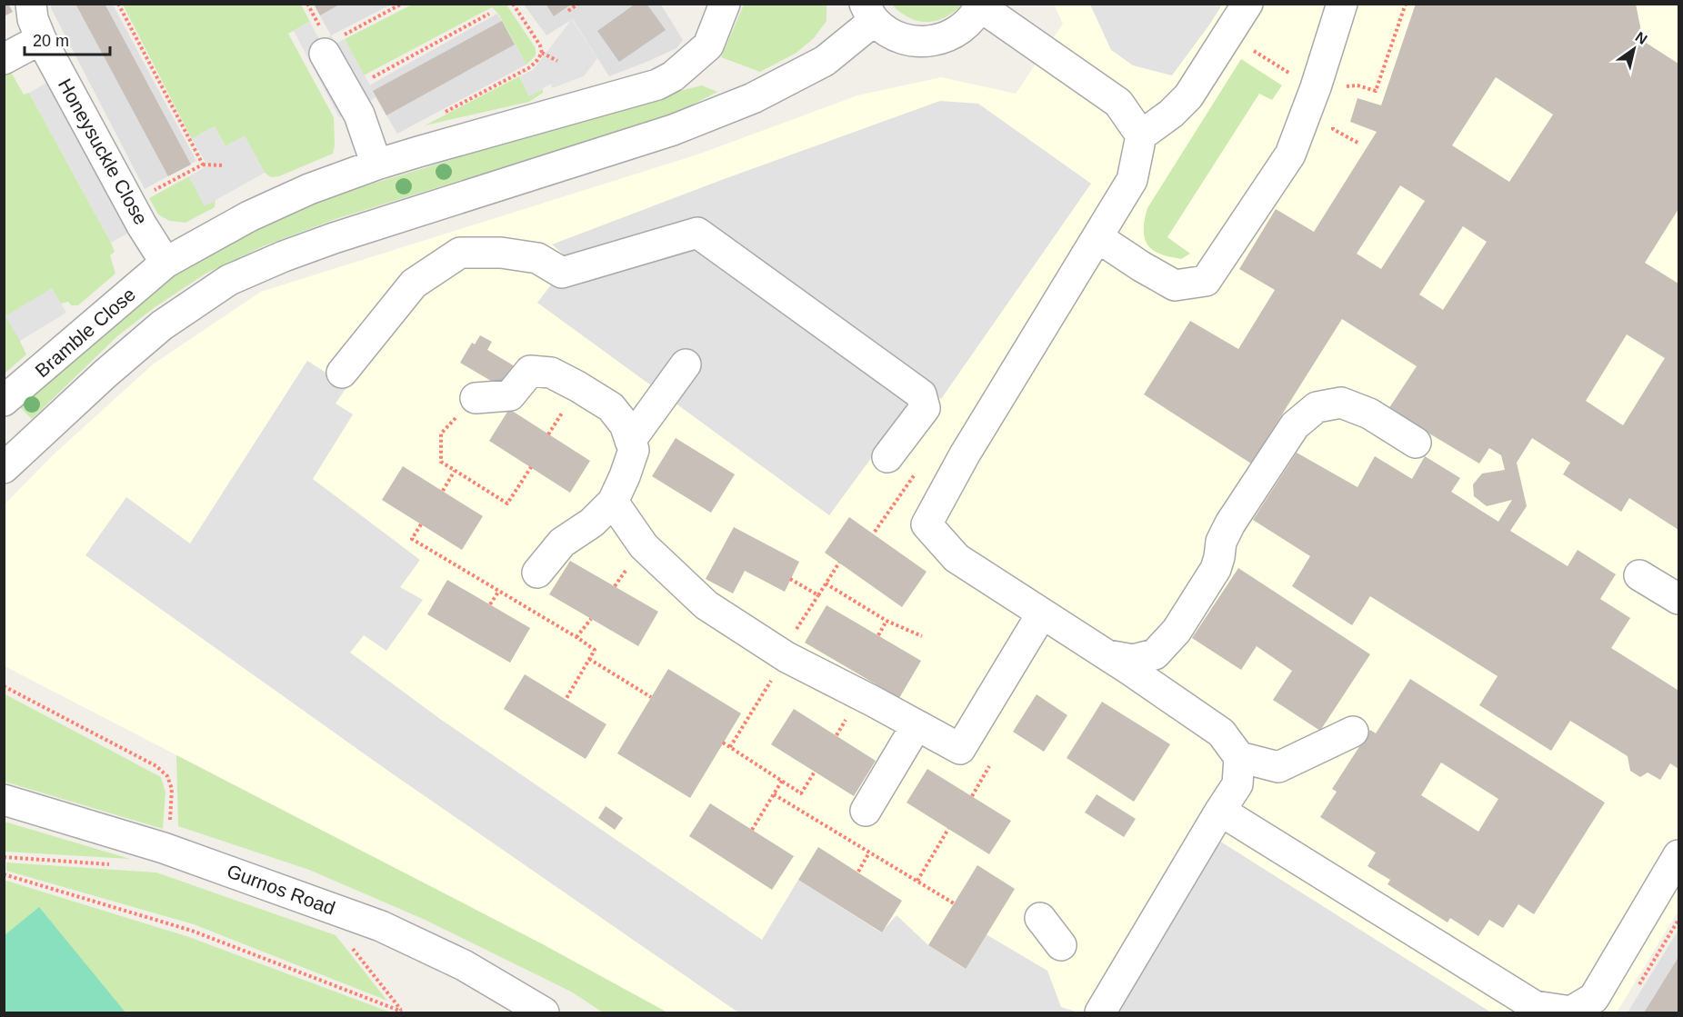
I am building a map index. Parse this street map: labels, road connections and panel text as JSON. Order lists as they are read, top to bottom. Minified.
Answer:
{"streets":{"street":["Honeysuckle Close","Bramble Close","Gurnos Road"]},"crossings":[["Honeysuckle Close","Bramble Close"]],"scale_bar":"20 m","north":"top right"}
